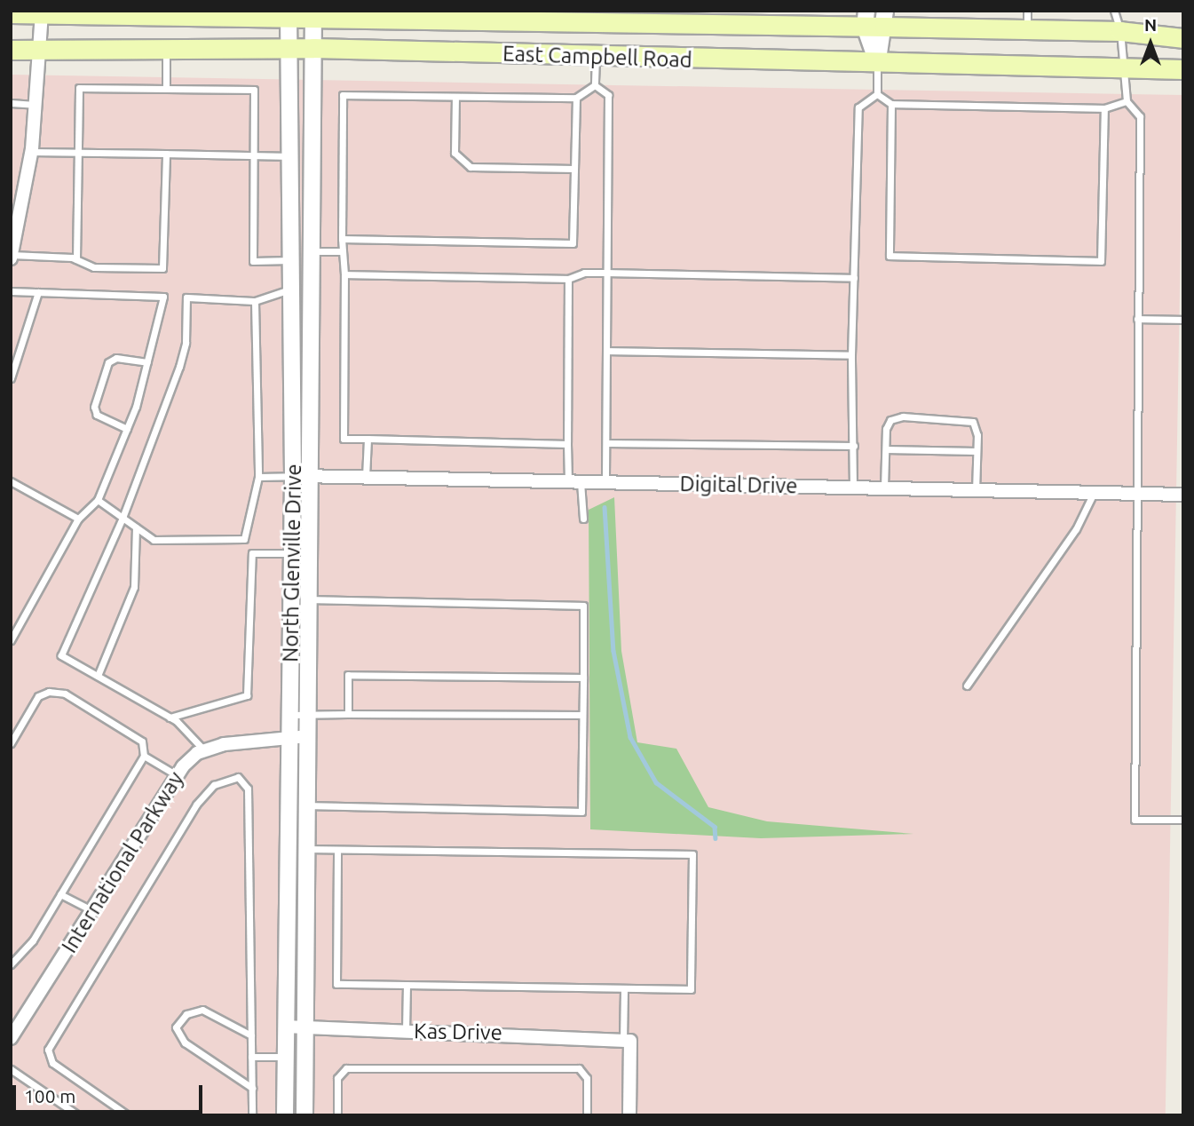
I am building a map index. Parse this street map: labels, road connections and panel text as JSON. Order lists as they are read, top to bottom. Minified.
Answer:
{"streets":{"main road":["East Campbell Road"],"street":["Digital Drive","North Glenville Drive","International Parkway","Kas Drive"]},"crossings":[["East Campbell Road","North Glenville Drive"],["Digital Drive","North Glenville Drive"],["North Glenville Drive","International Parkway"],["North Glenville Drive","Kas Drive"]],"scale_bar":"100 m","north":"top"}
